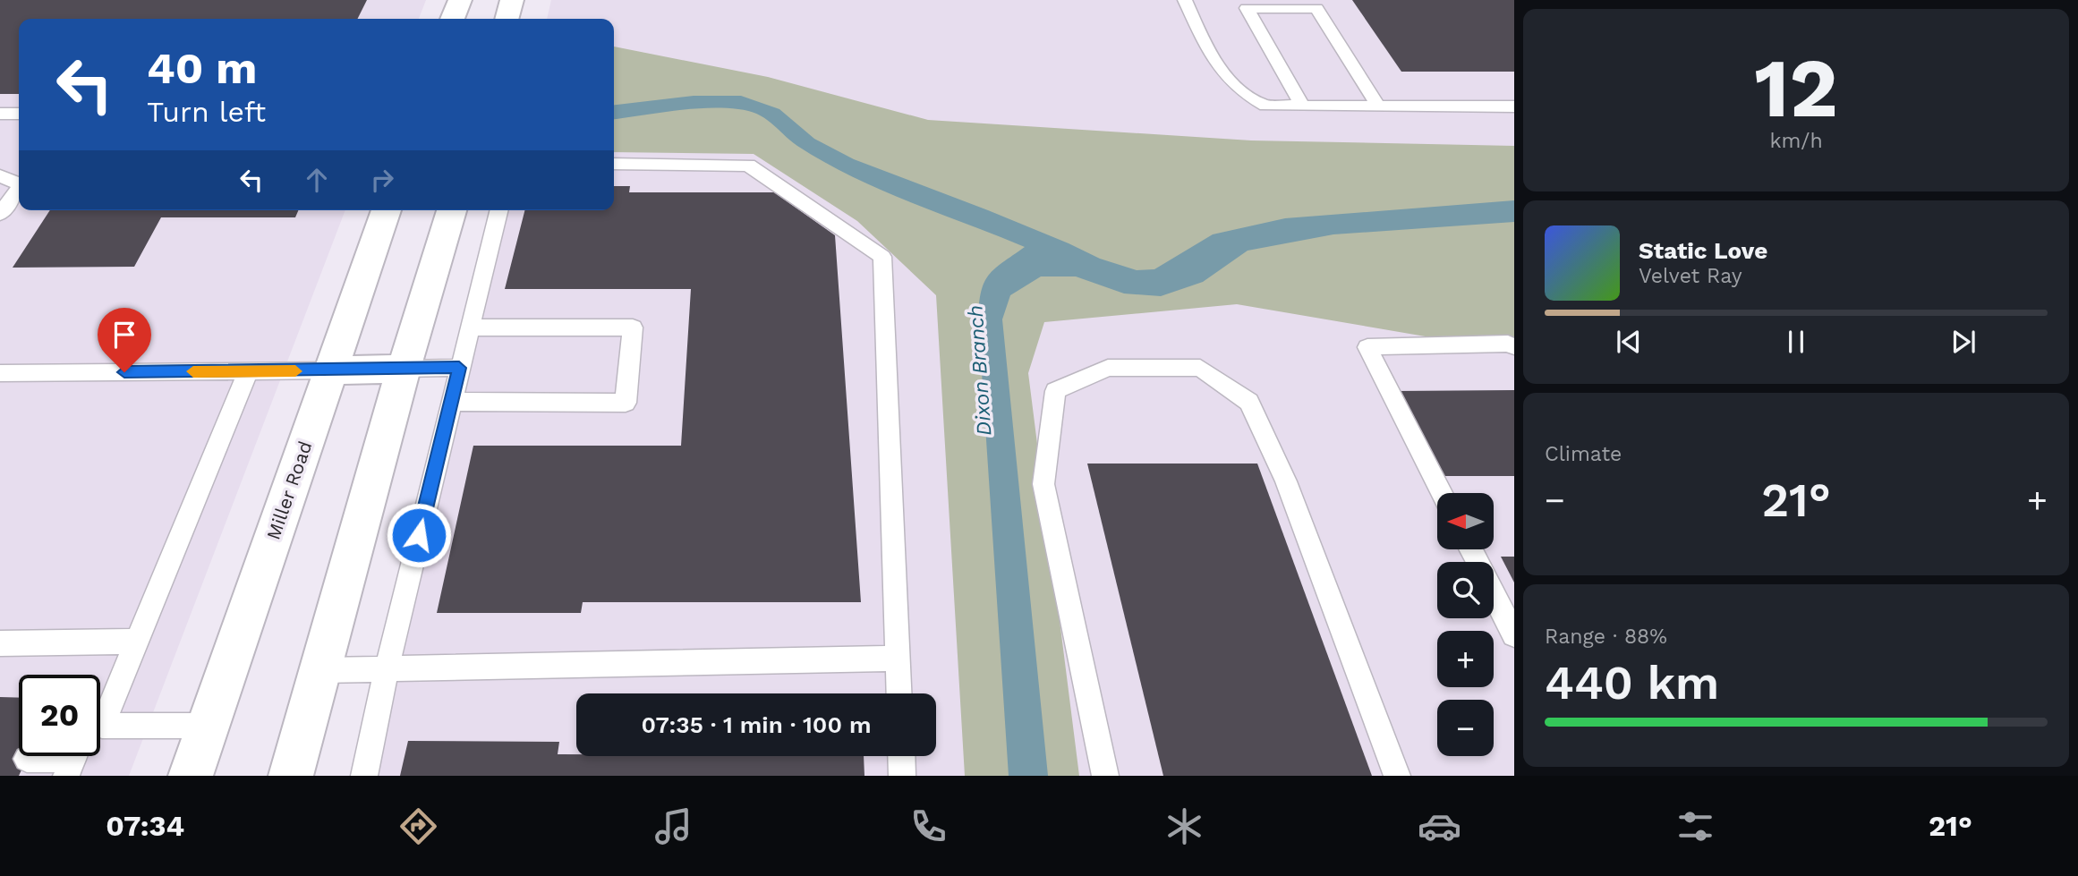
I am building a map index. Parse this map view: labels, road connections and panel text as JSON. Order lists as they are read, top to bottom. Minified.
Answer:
{"streets":{"main road":["Miller Road"]},"water":["Dixon Branch"],"north":"left","page":{"tile":[["12","km/h"],"Climate",["Range · 88%","440 km"]],"turn":["40 m","Turn left"],"song":["Static Love","Velvet Ray"],"heat":["−","21°","+"],"map_buttons":["+","−"],"limit":"20","trip":"07:35 · 1 min · 100 m","tabs":["07:34","21°"]}}
